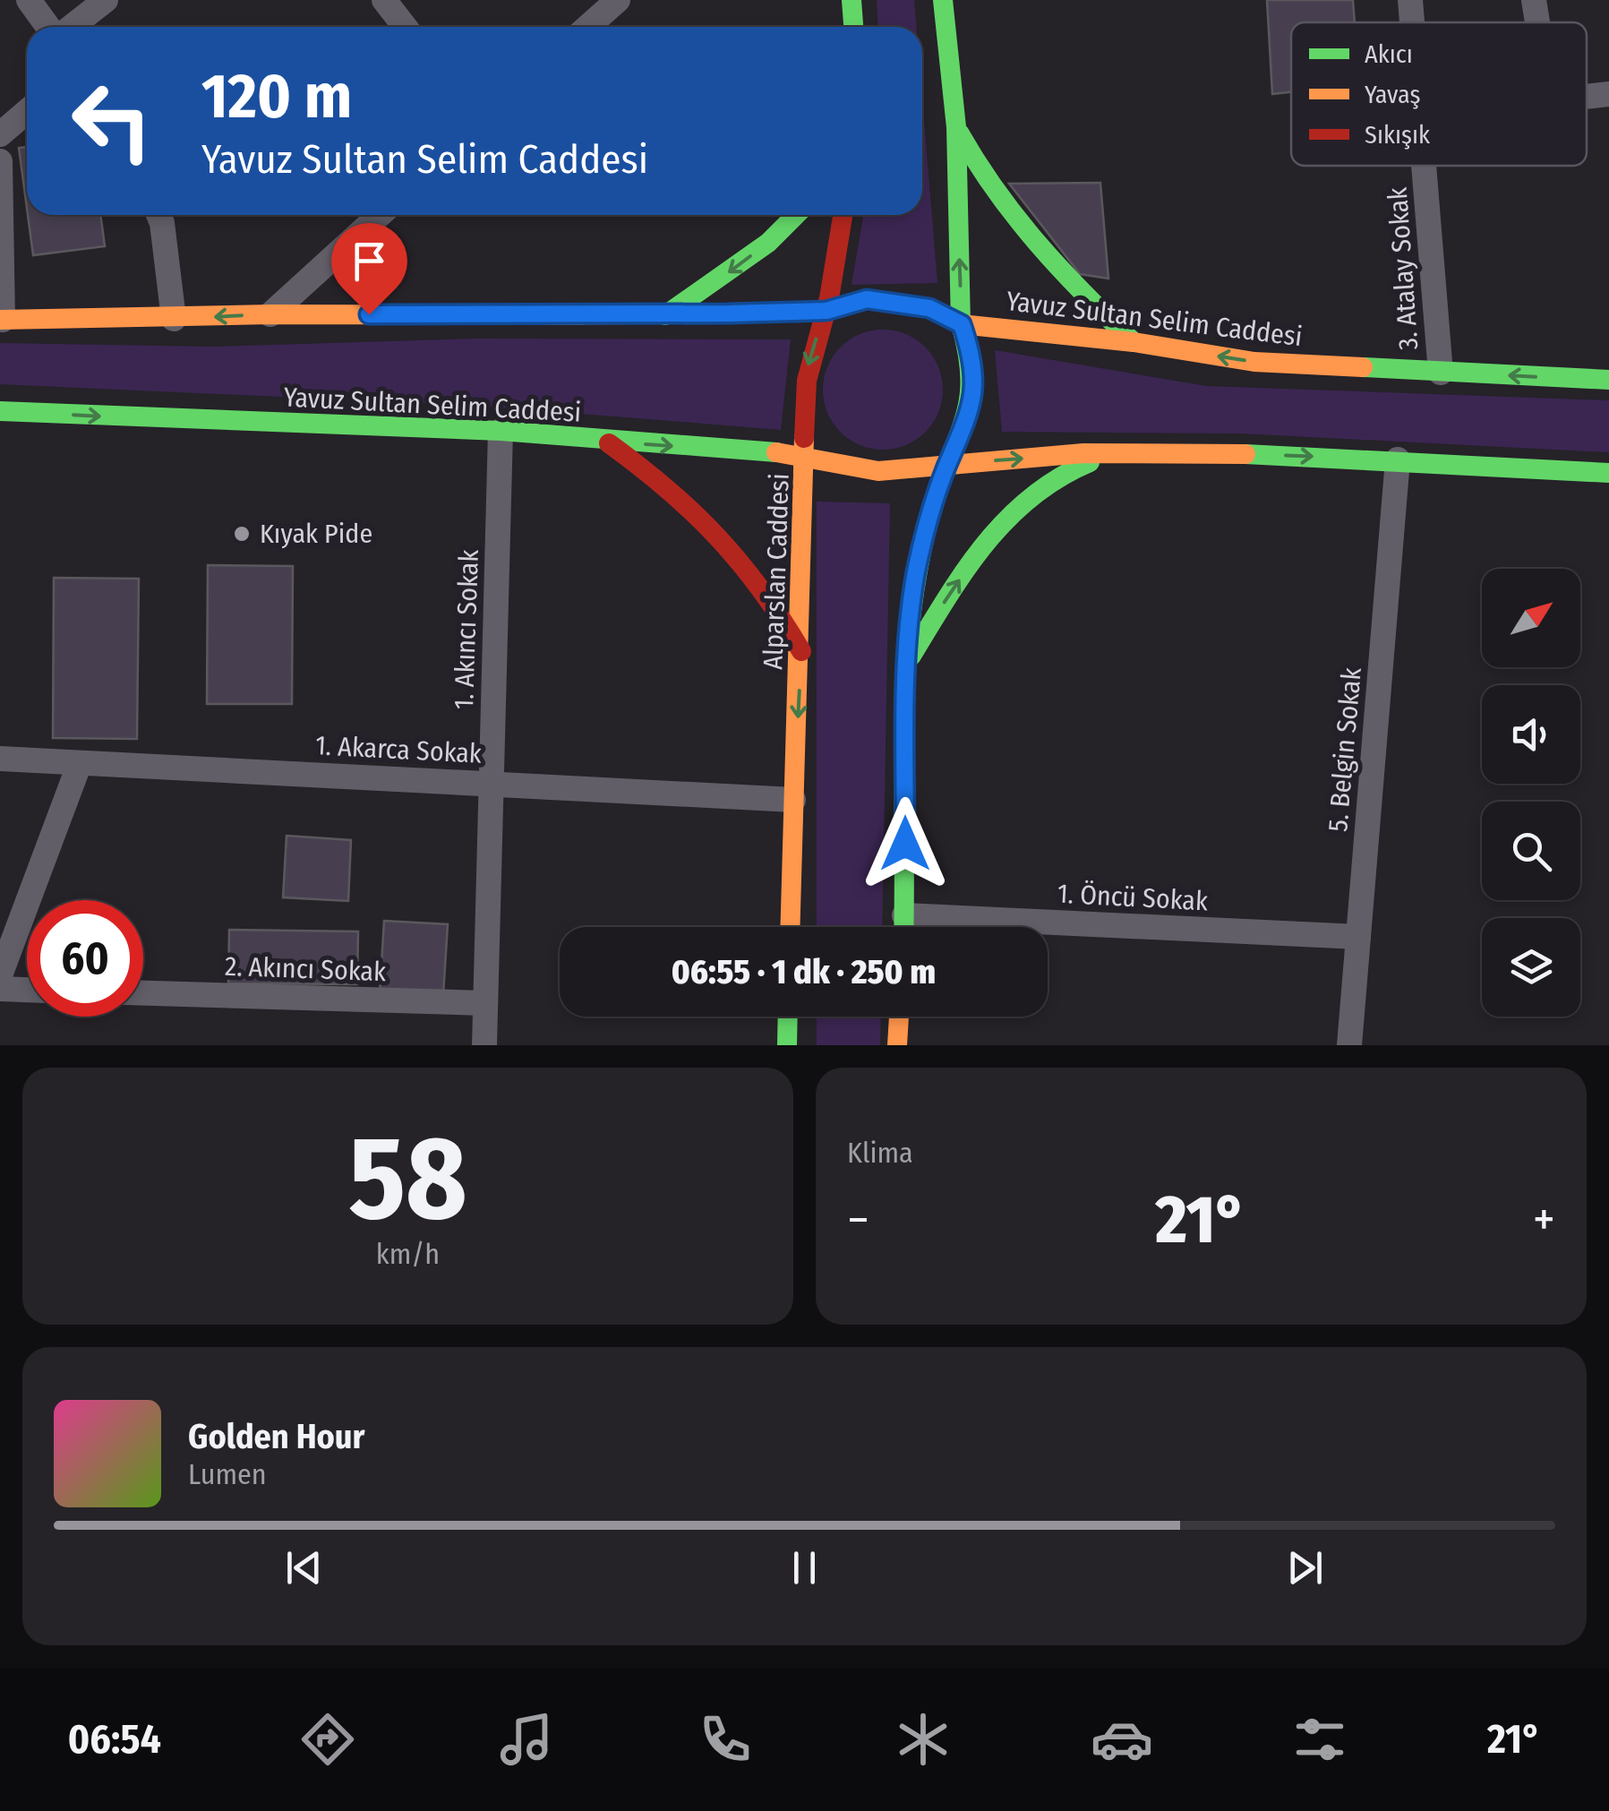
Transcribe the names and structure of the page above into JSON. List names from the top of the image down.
{
  "streets": {
    "main road": ["Yavuz Sultan Selim Caddesi", "Alparslan Caddesi"],
    "street": [
      "3. Atalay Sokak",
      "1. Akıncı Sokak",
      "1. Akarca Sokak",
      "5. Belgin Sokak",
      "1. Öncü Sokak",
      "2. Akıncı Sokak"
    ]
  },
  "crossings": [
    ["3. Atalay Sokak", "Yavuz Sultan Selim Caddesi"],
    ["Yavuz Sultan Selim Caddesi", "Alparslan Caddesi"],
    ["Yavuz Sultan Selim Caddesi", "1. Akıncı Sokak"],
    ["Yavuz Sultan Selim Caddesi", "5. Belgin Sokak"],
    ["Alparslan Caddesi", "1. Akarca Sokak"],
    ["1. Akıncı Sokak", "1. Akarca Sokak"],
    ["1. Akıncı Sokak", "2. Akıncı Sokak"],
    ["5. Belgin Sokak", "1. Öncü Sokak"]
  ],
  "places": ["Kıyak Pide"],
  "legend": ["Akıcı", "Yavaş", "Sıkışık"],
  "north": "top right",
  "page": {
    "turn": ["120 m", "Yavuz Sultan Selim Caddesi"],
    "limit": "60",
    "trip": "06:55 · 1 dk · 250 m",
    "tile": [
      ["58", "km/h"],
      "Klima"
    ],
    "heat": ["−", "21°", "+"],
    "song": ["Golden Hour", "Lumen"],
    "tabs": ["06:54", "21°"]
  }
}
